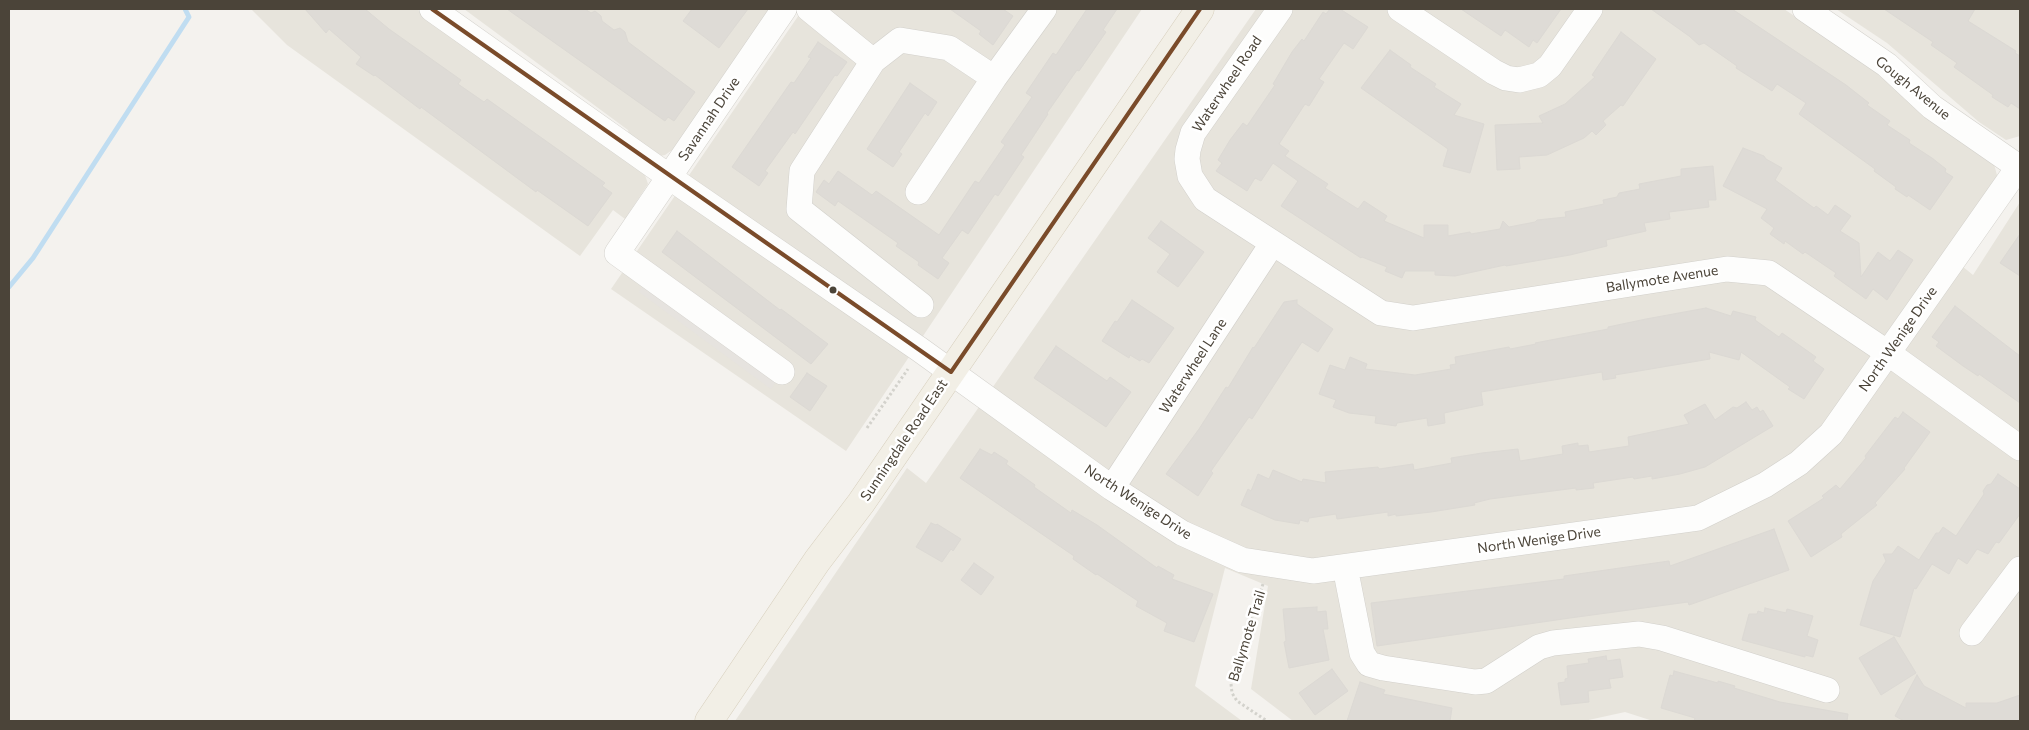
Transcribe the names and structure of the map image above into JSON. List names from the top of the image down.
{
  "streets": {
    "main road": ["Sunningdale Road East"],
    "street": [
      "Waterwheel Road",
      "Gough Avenue",
      "Savannah Drive",
      "Ballymote Avenue",
      "North Wenige Drive",
      "Waterwheel Lane"
    ],
    "path": ["Ballymote Trail"]
  },
  "crossings": [
    ["Waterwheel Road", "Ballymote Avenue"],
    ["Waterwheel Road", "Waterwheel Lane"],
    ["Gough Avenue", "North Wenige Drive"],
    ["Savannah Drive", "North Wenige Drive"],
    ["Ballymote Avenue", "North Wenige Drive"],
    ["Ballymote Avenue", "Waterwheel Lane"],
    ["North Wenige Drive", "Waterwheel Lane"],
    ["North Wenige Drive", "Sunningdale Road East"],
    ["North Wenige Drive", "Ballymote Trail"]
  ]
}
